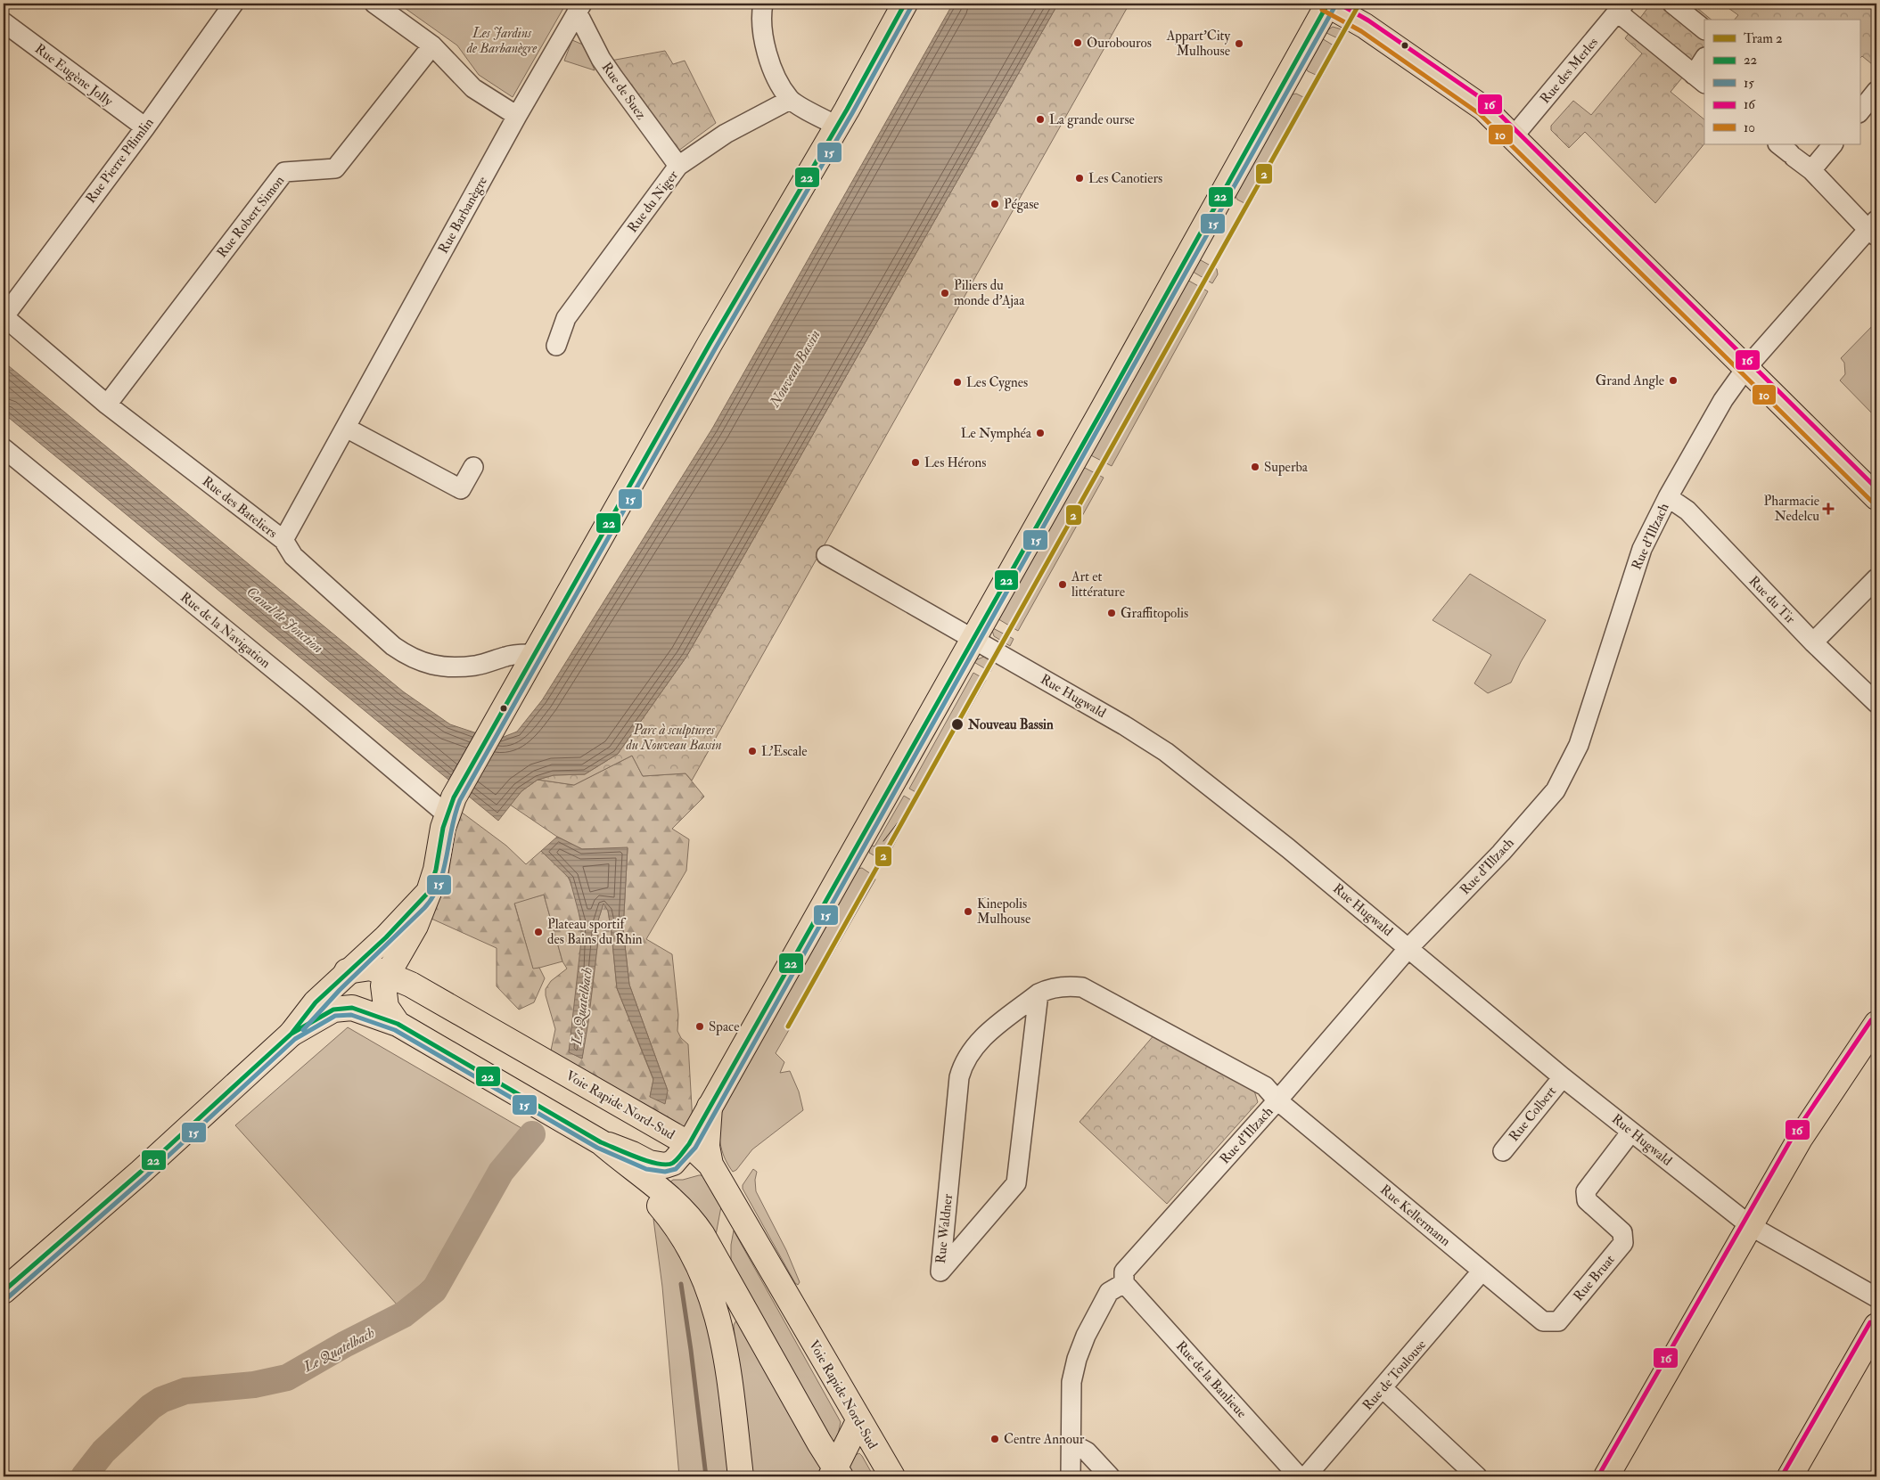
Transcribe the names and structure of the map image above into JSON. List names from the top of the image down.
{
  "streets": {
    "main road": ["Voie Rapide Nord-Sud"],
    "street": [
      "Rue des Merles",
      "Rue Eugène Jolly",
      "Rue de Suez",
      "Rue Pierre Pflimlin",
      "Rue du Niger",
      "Rue Barbanègre",
      "Rue Robert Simon",
      "Rue des Bateliers",
      "Rue d'Illzach",
      "Rue du Tir",
      "Rue de la Navigation",
      "Rue Hugwald",
      "Rue Colbert",
      "Rue Kellermann",
      "Rue Waldner",
      "Rue Bruat",
      "Rue de Toulouse",
      "Rue de la Banlieue"
    ]
  },
  "crossings": [
    ["Rue Eugène Jolly", "Rue Pierre Pflimlin"],
    ["Rue de Suez", "Rue du Niger"],
    ["Rue de Suez", "Rue Barbanègre"],
    ["Rue Pierre Pflimlin", "Rue des Bateliers"],
    ["Rue Barbanègre", "Rue des Bateliers"],
    ["Rue Robert Simon", "Rue des Bateliers"],
    ["Rue d'Illzach", "Rue du Tir"],
    ["Rue d'Illzach", "Rue Hugwald"],
    ["Rue d'Illzach", "Rue Kellermann"],
    ["Rue d'Illzach", "Rue Waldner"],
    ["Rue d'Illzach", "Rue de la Banlieue"],
    ["Rue Hugwald", "Rue Colbert"],
    ["Rue Hugwald", "Rue Bruat"],
    ["Rue Kellermann", "Rue Waldner"],
    ["Rue Kellermann", "Rue Bruat"],
    ["Rue Kellermann", "Rue de Toulouse"]
  ],
  "water": ["Nouveau Bassin", "Canal de Jonction", "Le Quatelbach"],
  "parks": ["Les Jardins de Barbanègre", "Parc à sculptures du Nouveau Bassin"],
  "places": {
    "other": [
      "Ourobouros",
      "Appart'City Mulhouse",
      "La grande ourse",
      "Les Canotiers",
      "Pégase",
      "Piliers du monde d'Ajaa",
      "Grand Angle",
      "Les Cygnes",
      "Le Nymphéa",
      "Les Hérons",
      "Superba",
      "Art et littérature",
      "Graffitopolis",
      "Nouveau Bassin",
      "L'Escale",
      "Kinepolis Mulhouse",
      "Plateau sportif des Bains du Rhin",
      "Space",
      "Centre Annour"
    ],
    "health": ["Pharmacie Nedelcu"]
  },
  "lines": [
    "tram line 2",
    "transit line 22",
    "transit line 16",
    "transit line 15",
    "transit line 10"
  ],
  "legend": [
    "Tram 2",
    "22",
    "15",
    "16",
    "10"
  ]
}
